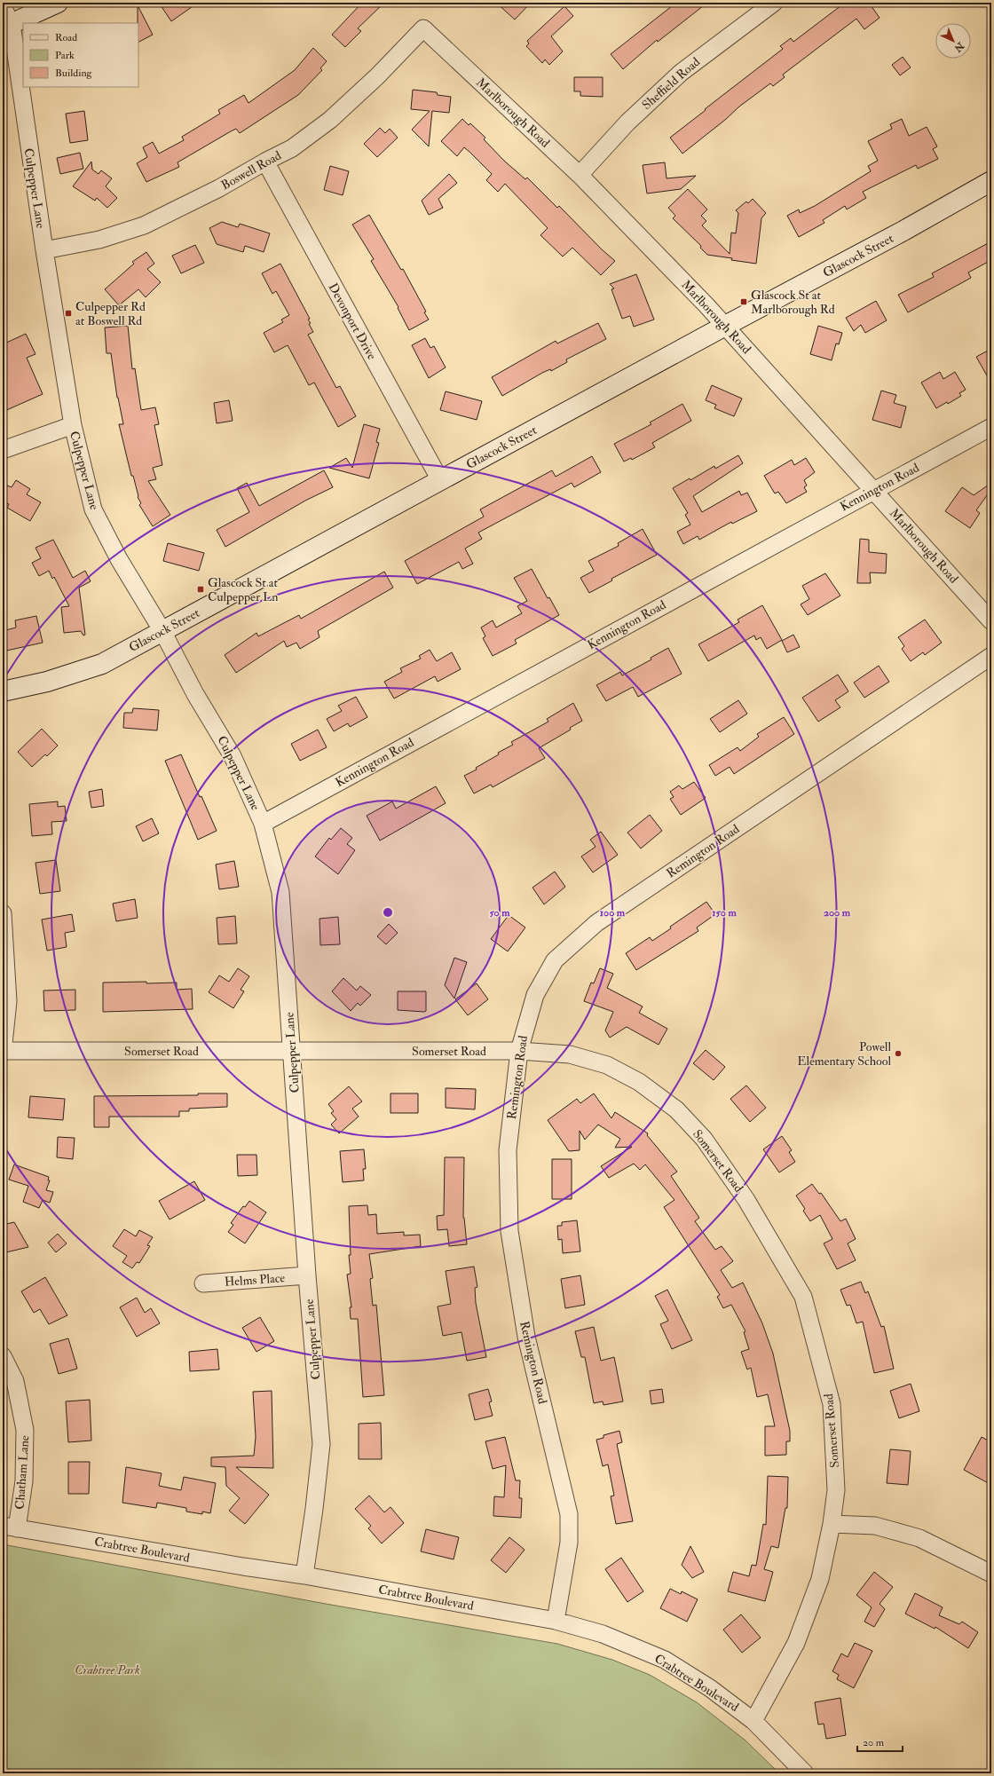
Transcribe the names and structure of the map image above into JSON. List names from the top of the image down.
{
  "streets": {
    "street": [
      "Sheffield Road",
      "Marlborough Road",
      "Boswell Road",
      "Culpepper Lane",
      "Glascock Street",
      "Devonport Drive",
      "Kennington Road",
      "Remington Road",
      "Somerset Road",
      "Helms Place",
      "Chatham Lane",
      "Crabtree Boulevard"
    ]
  },
  "crossings": [
    ["Sheffield Road", "Marlborough Road"],
    ["Marlborough Road", "Boswell Road"],
    ["Marlborough Road", "Glascock Street"],
    ["Marlborough Road", "Kennington Road"],
    ["Boswell Road", "Culpepper Lane"],
    ["Boswell Road", "Devonport Drive"],
    ["Culpepper Lane", "Glascock Street"],
    ["Culpepper Lane", "Kennington Road"],
    ["Culpepper Lane", "Somerset Road"],
    ["Culpepper Lane", "Helms Place"],
    ["Culpepper Lane", "Crabtree Boulevard"],
    ["Glascock Street", "Devonport Drive"],
    ["Remington Road", "Somerset Road"],
    ["Remington Road", "Crabtree Boulevard"],
    ["Somerset Road", "Crabtree Boulevard"],
    ["Chatham Lane", "Crabtree Boulevard"]
  ],
  "parks": ["Crabtree Park"],
  "places": {
    "transit": ["Glascock St at Marlborough Rd", "Culpepper Rd at Boswell Rd", "Glascock St at Culpepper Ln"],
    "other": ["Powell Elementary School"]
  },
  "legend": ["Road", "Park", "Building"],
  "scale_bar": "20 m",
  "north": "bottom right",
  "rings": [
    "50 m",
    "100 m",
    "150 m",
    "200 m"
  ]
}
